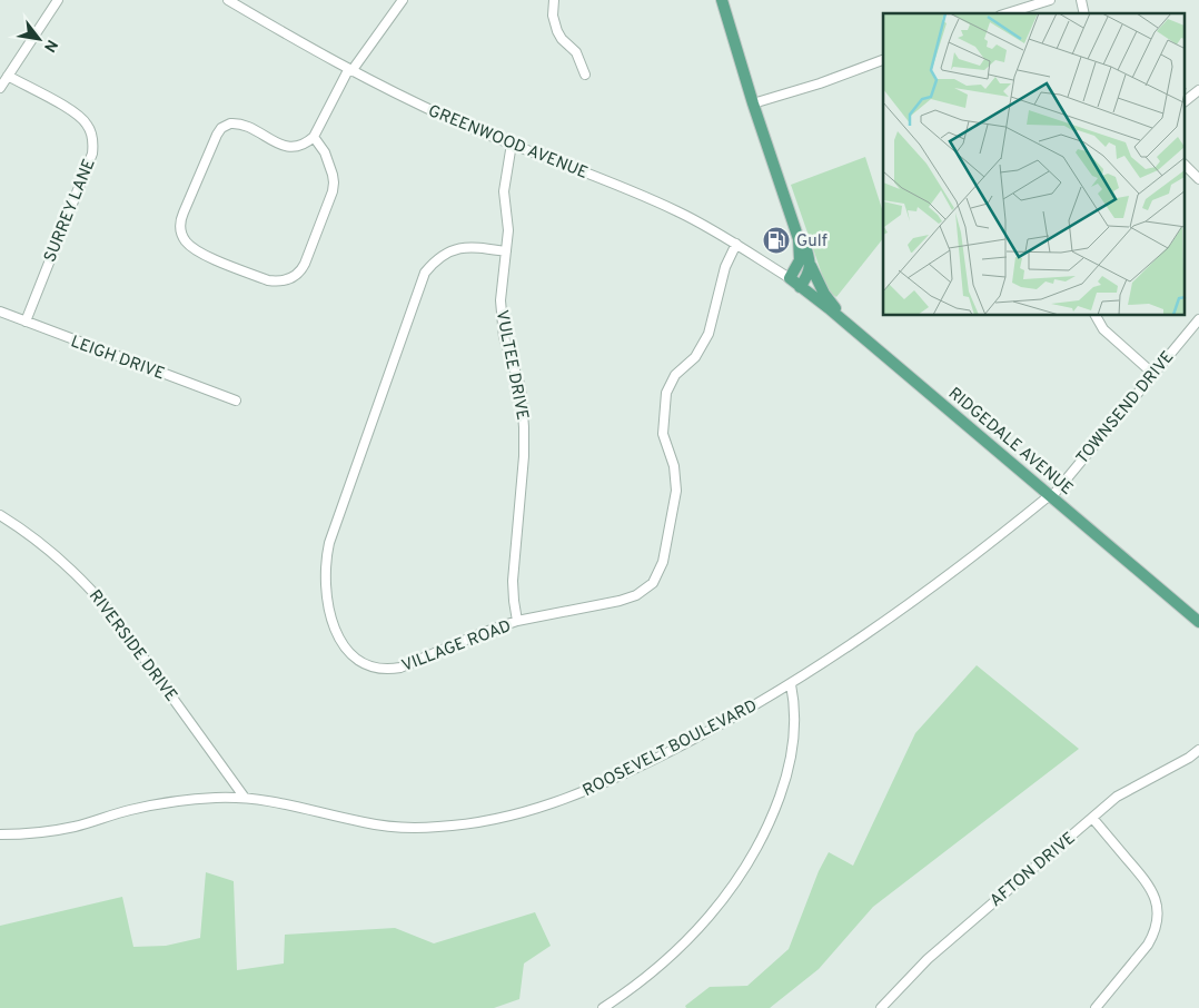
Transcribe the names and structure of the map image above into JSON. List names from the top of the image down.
{
  "streets": {
    "main road": ["RIDGEDALE AVENUE"],
    "street": [
      "GREENWOOD AVENUE",
      "SURREY LANE",
      "LEIGH DRIVE",
      "VULTEE DRIVE",
      "TOWNSEND DRIVE",
      "RIVERSIDE DRIVE",
      "VILLAGE ROAD",
      "ROOSEVELT BOULEVARD",
      "AFTON DRIVE"
    ]
  },
  "crossings": [
    ["GREENWOOD AVENUE", "VULTEE DRIVE"],
    ["GREENWOOD AVENUE", "RIDGEDALE AVENUE"],
    ["GREENWOOD AVENUE", "VILLAGE ROAD"],
    ["SURREY LANE", "LEIGH DRIVE"],
    ["VULTEE DRIVE", "VILLAGE ROAD"],
    ["TOWNSEND DRIVE", "RIDGEDALE AVENUE"],
    ["TOWNSEND DRIVE", "ROOSEVELT BOULEVARD"],
    ["RIDGEDALE AVENUE", "ROOSEVELT BOULEVARD"],
    ["RIVERSIDE DRIVE", "ROOSEVELT BOULEVARD"]
  ],
  "places": {
    "fuel station": ["Gulf"]
  },
  "north": "bottom right"
}
